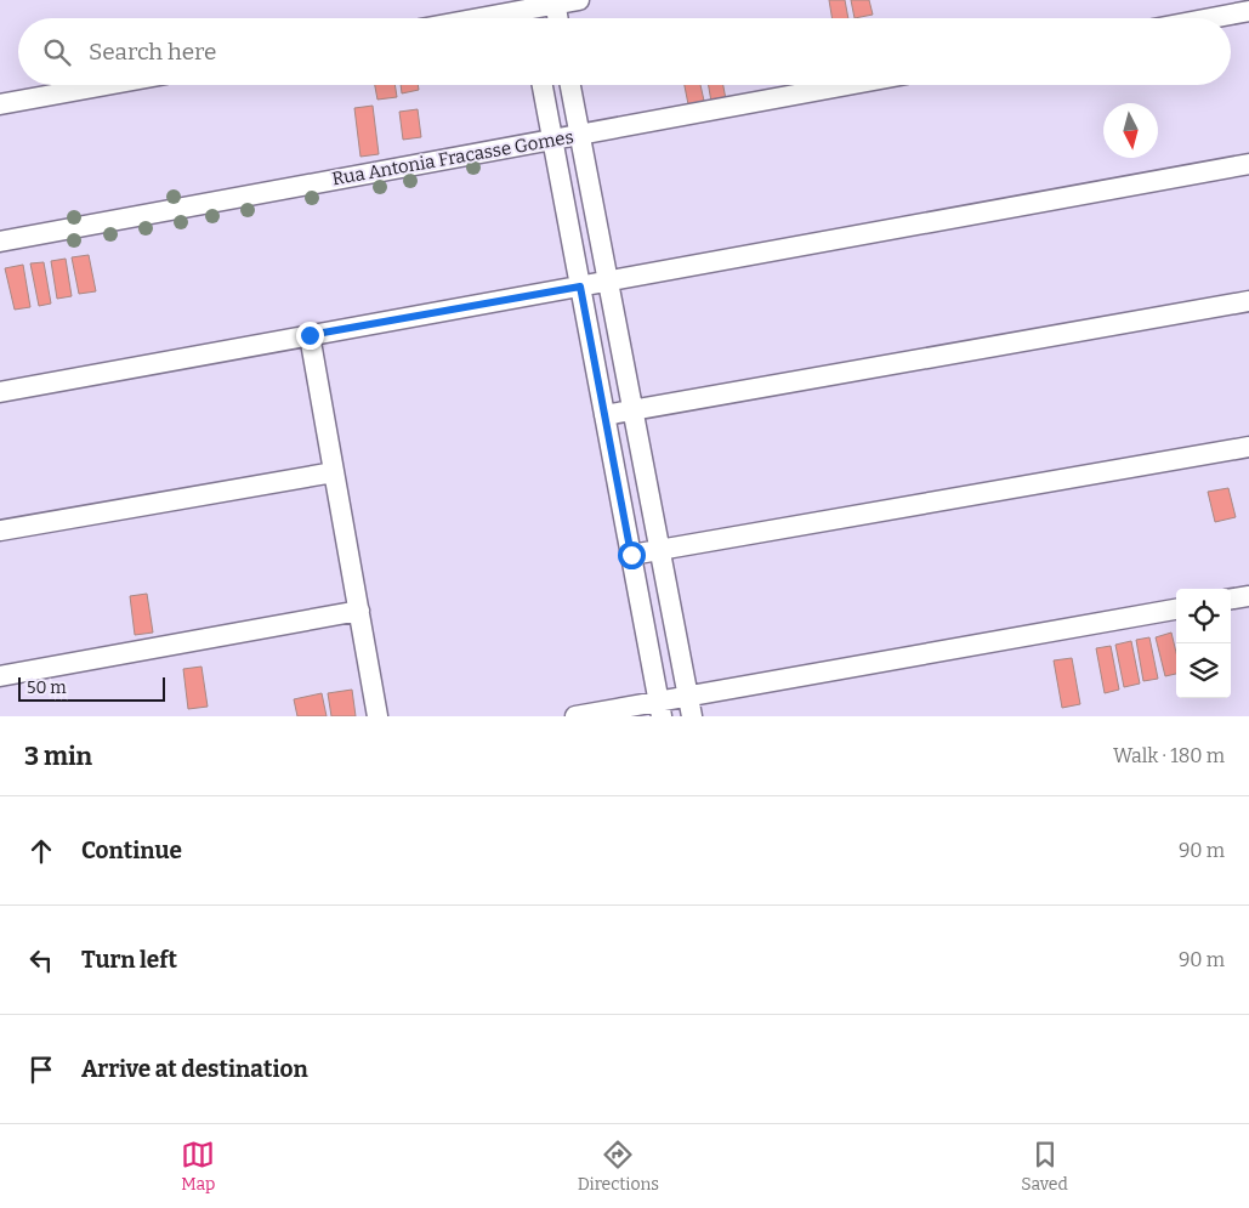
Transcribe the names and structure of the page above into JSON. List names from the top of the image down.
{
  "streets": {
    "street": ["Rua Antonia Fracasse Gomes"]
  },
  "scale_bar": "50 m",
  "north": "bottom",
  "page": {
    "search": "Search here",
    "scale": "50 m",
    "heading": ["3 min", "Walk · 180 m"],
    "list": [
      ["Continue", "90 m"],
      ["Turn left", "90 m"],
      "Arrive at destination"
    ],
    "nav": ["Map", "Directions", "Saved"]
  }
}
